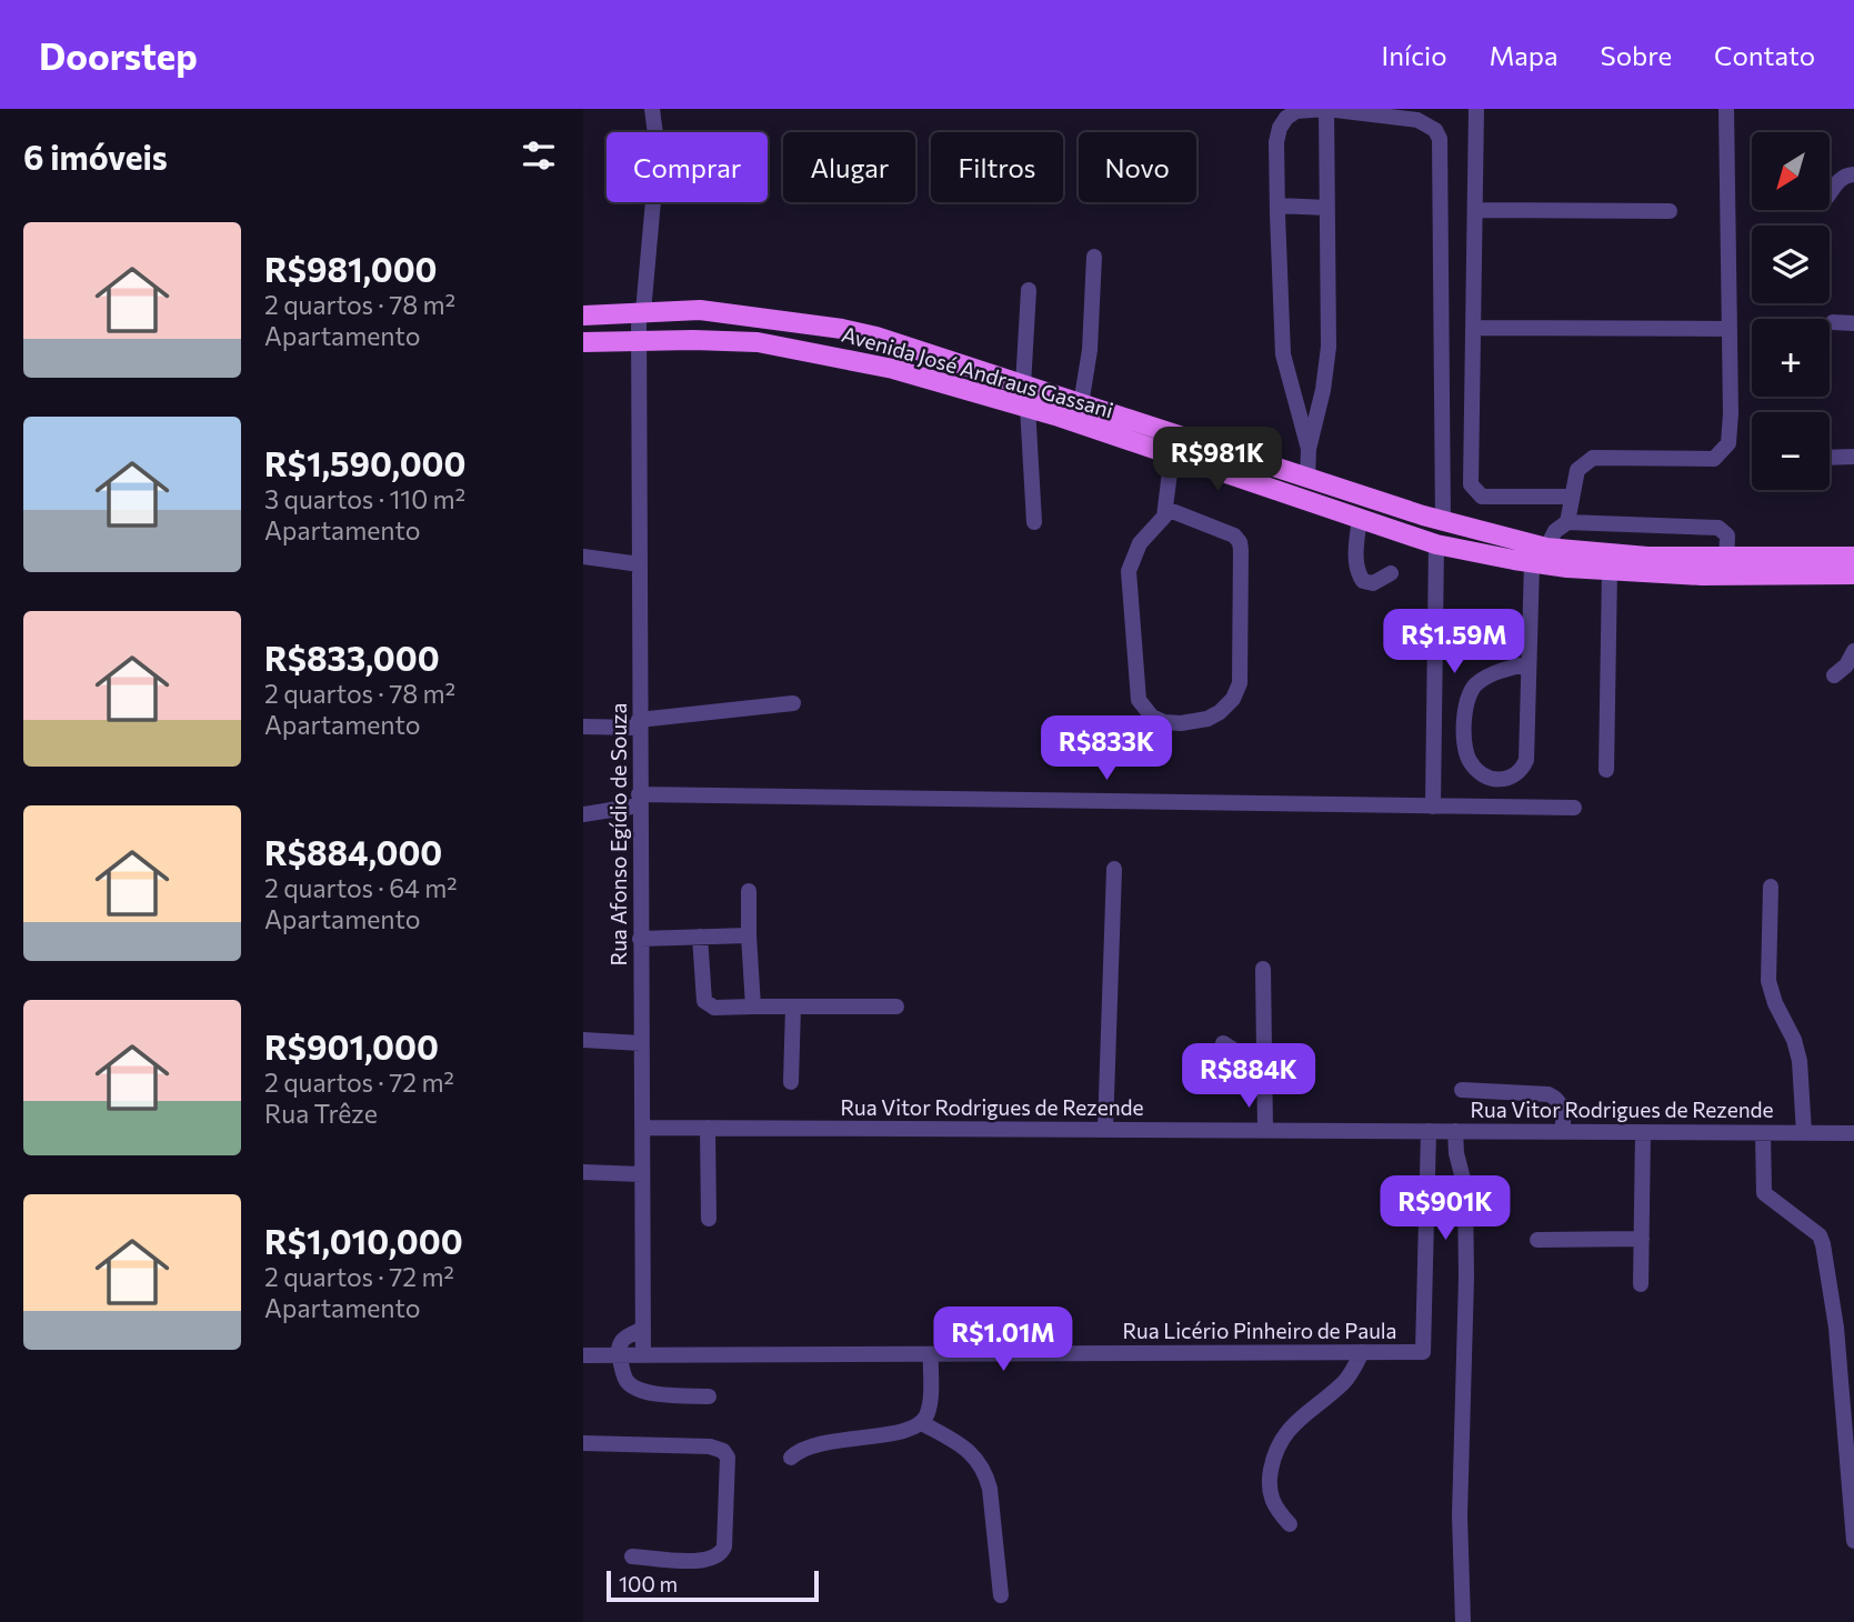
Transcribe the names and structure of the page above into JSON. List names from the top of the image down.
{
  "streets": {
    "main road": ["Avenida José Andraus Gassani"],
    "street": ["Rua Afonso Egídio de Souza", "Rua Vitor Rodrigues de Rezende", "Rua Licério Pinheiro de Paula"]
  },
  "crossings": [
    ["Avenida José Andraus Gassani", "Rua Afonso Egídio de Souza"],
    ["Rua Afonso Egídio de Souza", "Rua Vitor Rodrigues de Rezende"],
    ["Rua Afonso Egídio de Souza", "Rua Licério Pinheiro de Paula"],
    ["Rua Vitor Rodrigues de Rezende", "Rua Licério Pinheiro de Paula"]
  ],
  "scale_bar": "100 m",
  "north": "bottom left",
  "page": {
    "header": "Doorstep",
    "nav": [
      "Início",
      "Mapa",
      "Sobre",
      "Contato"
    ],
    "heading": "6 imóveis",
    "map_buttons": ["+", "−"],
    "chip": [
      "Comprar",
      "Alugar",
      "Filtros",
      "Novo"
    ],
    "list": [
      {
        "name": "R$981,000",
        "note": "2 quartos · 78 m² · Apartamento"
      },
      {
        "name": "R$1,590,000",
        "note": "3 quartos · 110 m² · Apartamento"
      },
      {
        "name": "R$833,000",
        "note": "2 quartos · 78 m² · Apartamento"
      },
      {
        "name": "R$884,000",
        "note": "2 quartos · 64 m² · Apartamento"
      },
      {
        "name": "R$901,000",
        "note": "2 quartos · 72 m² · Rua Trêze"
      },
      {
        "name": "R$1,010,000",
        "note": "2 quartos · 72 m² · Apartamento"
      }
    ],
    "price": [
      "R$981K",
      "R$1.59M",
      "R$833K",
      "R$884K",
      "R$901K",
      "R$1.01M"
    ],
    "scale": "100 m"
  }
}
